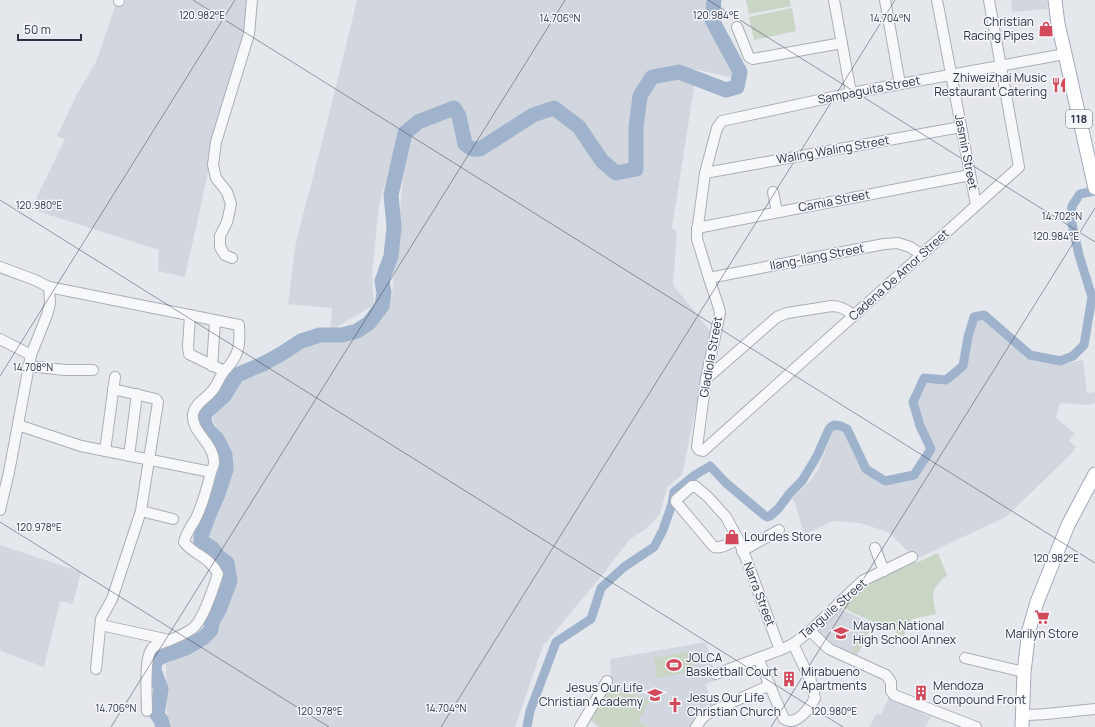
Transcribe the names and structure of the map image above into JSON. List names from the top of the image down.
{
  "streets": {
    "main road": ["118"],
    "street": [
      "Sampaguita Street",
      "Waling Waling Street",
      "Jasmin Street",
      "Camia Street",
      "Ilang-Ilang Street",
      "Cadena De Amor Street",
      "Gladiola Street",
      "Narra Street",
      "Tanguile Street"
    ]
  },
  "crossings": [
    ["Sampaguita Street", "118"],
    ["Sampaguita Street", "Jasmin Street"],
    ["Sampaguita Street", "Cadena De Amor Street"],
    ["Sampaguita Street", "Gladiola Street"],
    ["Waling Waling Street", "Jasmin Street"],
    ["Waling Waling Street", "Gladiola Street"],
    ["Jasmin Street", "Camia Street"],
    ["Jasmin Street", "Cadena De Amor Street"],
    ["Camia Street", "Gladiola Street"],
    ["Ilang-Ilang Street", "Cadena De Amor Street"],
    ["Ilang-Ilang Street", "Gladiola Street"],
    ["Cadena De Amor Street", "Gladiola Street"],
    ["Narra Street", "Tanguile Street"]
  ],
  "places": {
    "shop": ["Christian Racing Pipes", "Lourdes Store"],
    "restaurant": ["Zhiweizhai Music Restaurant Catering"],
    "supermarket": ["Marilyn Store"],
    "school or university": ["Maysan National High School Annex", "Jesus Our Life Christian Academy"],
    "sports": ["JOLCA Basketball Court"],
    "building": ["Mirabueno Apartments", "Mendoza Compound Front"],
    "church": ["Jesus Our Life Christian Church"]
  },
  "scale_bar": "50 m",
  "coordinates": [
    "120.982°E",
    "120.984°E",
    "14.706°N",
    "14.704°N",
    "120.980°E",
    "14.702°N",
    "14.708°N",
    "120.978°E"
  ]
}
